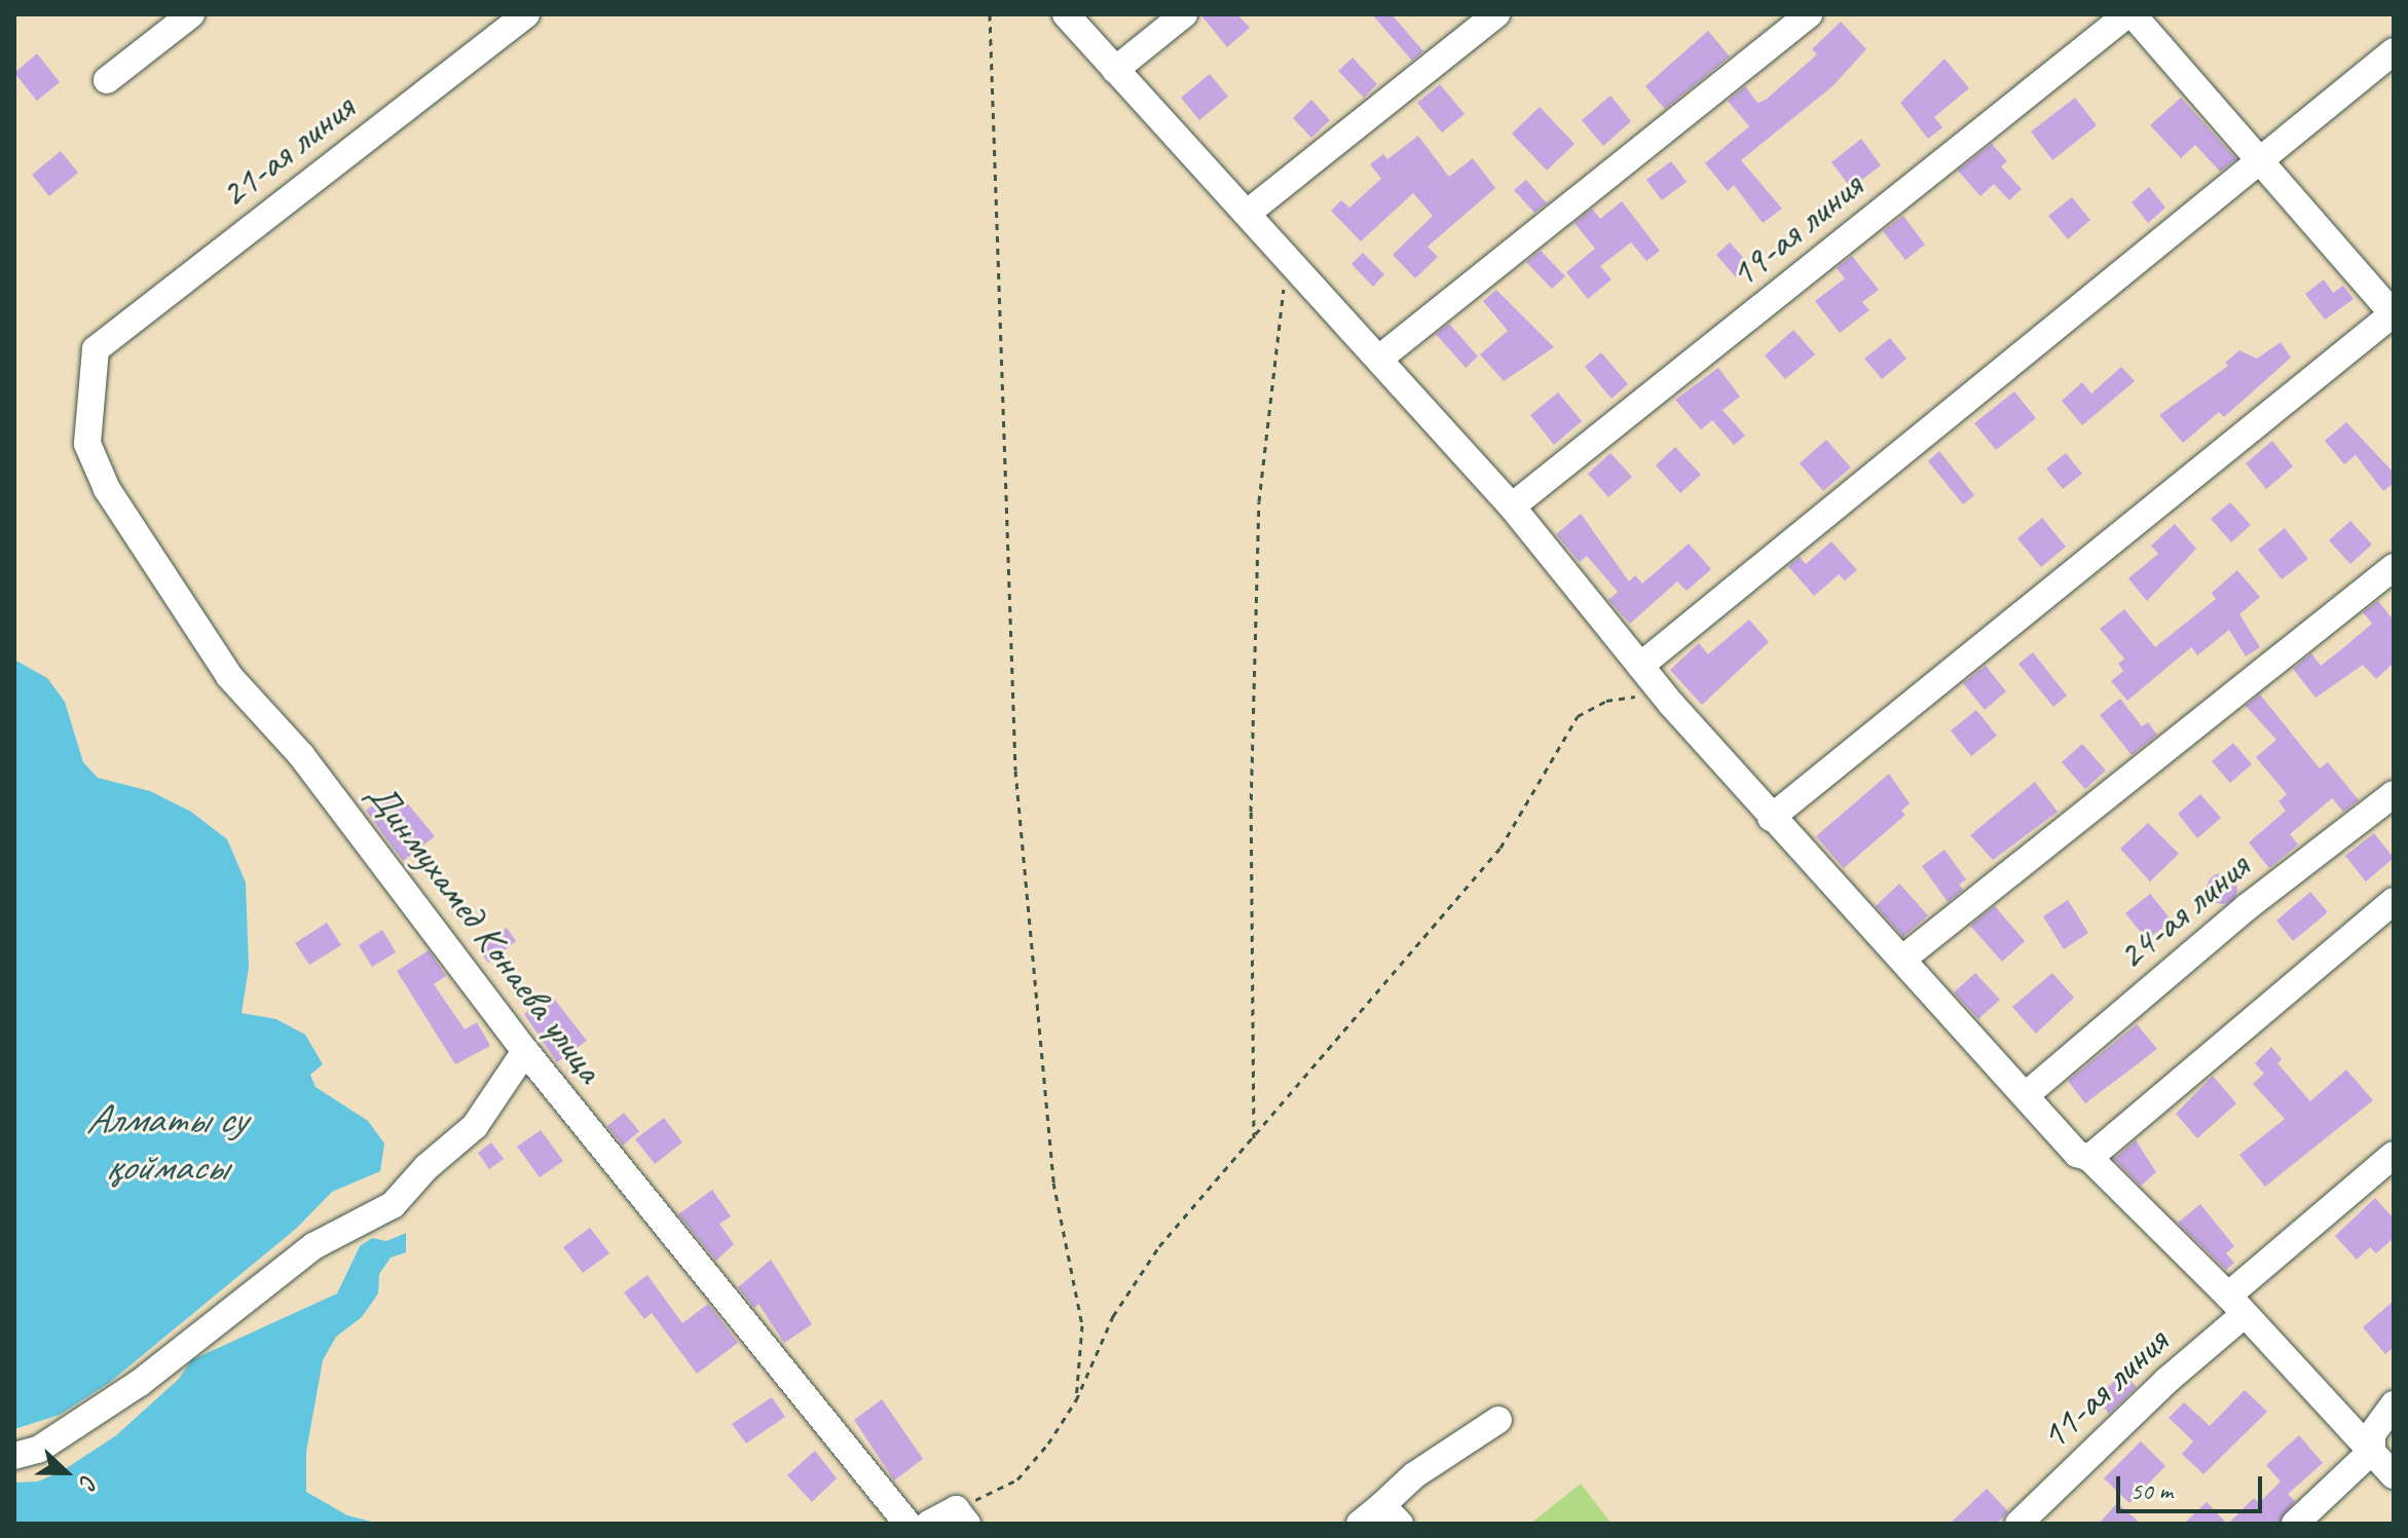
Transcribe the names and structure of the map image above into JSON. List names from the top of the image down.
{
  "streets": {
    "street": [
      "21-ая линия",
      "19-ая линия",
      "24-ая линия",
      "Динмухамед Конаева улица",
      "11-ая линия"
    ]
  },
  "crossings": [
    ["21-ая линия", "Динмухамед Конаева улица"]
  ],
  "water": ["Алматы су қоймасы"],
  "scale_bar": "50 m",
  "north": "right"
}
